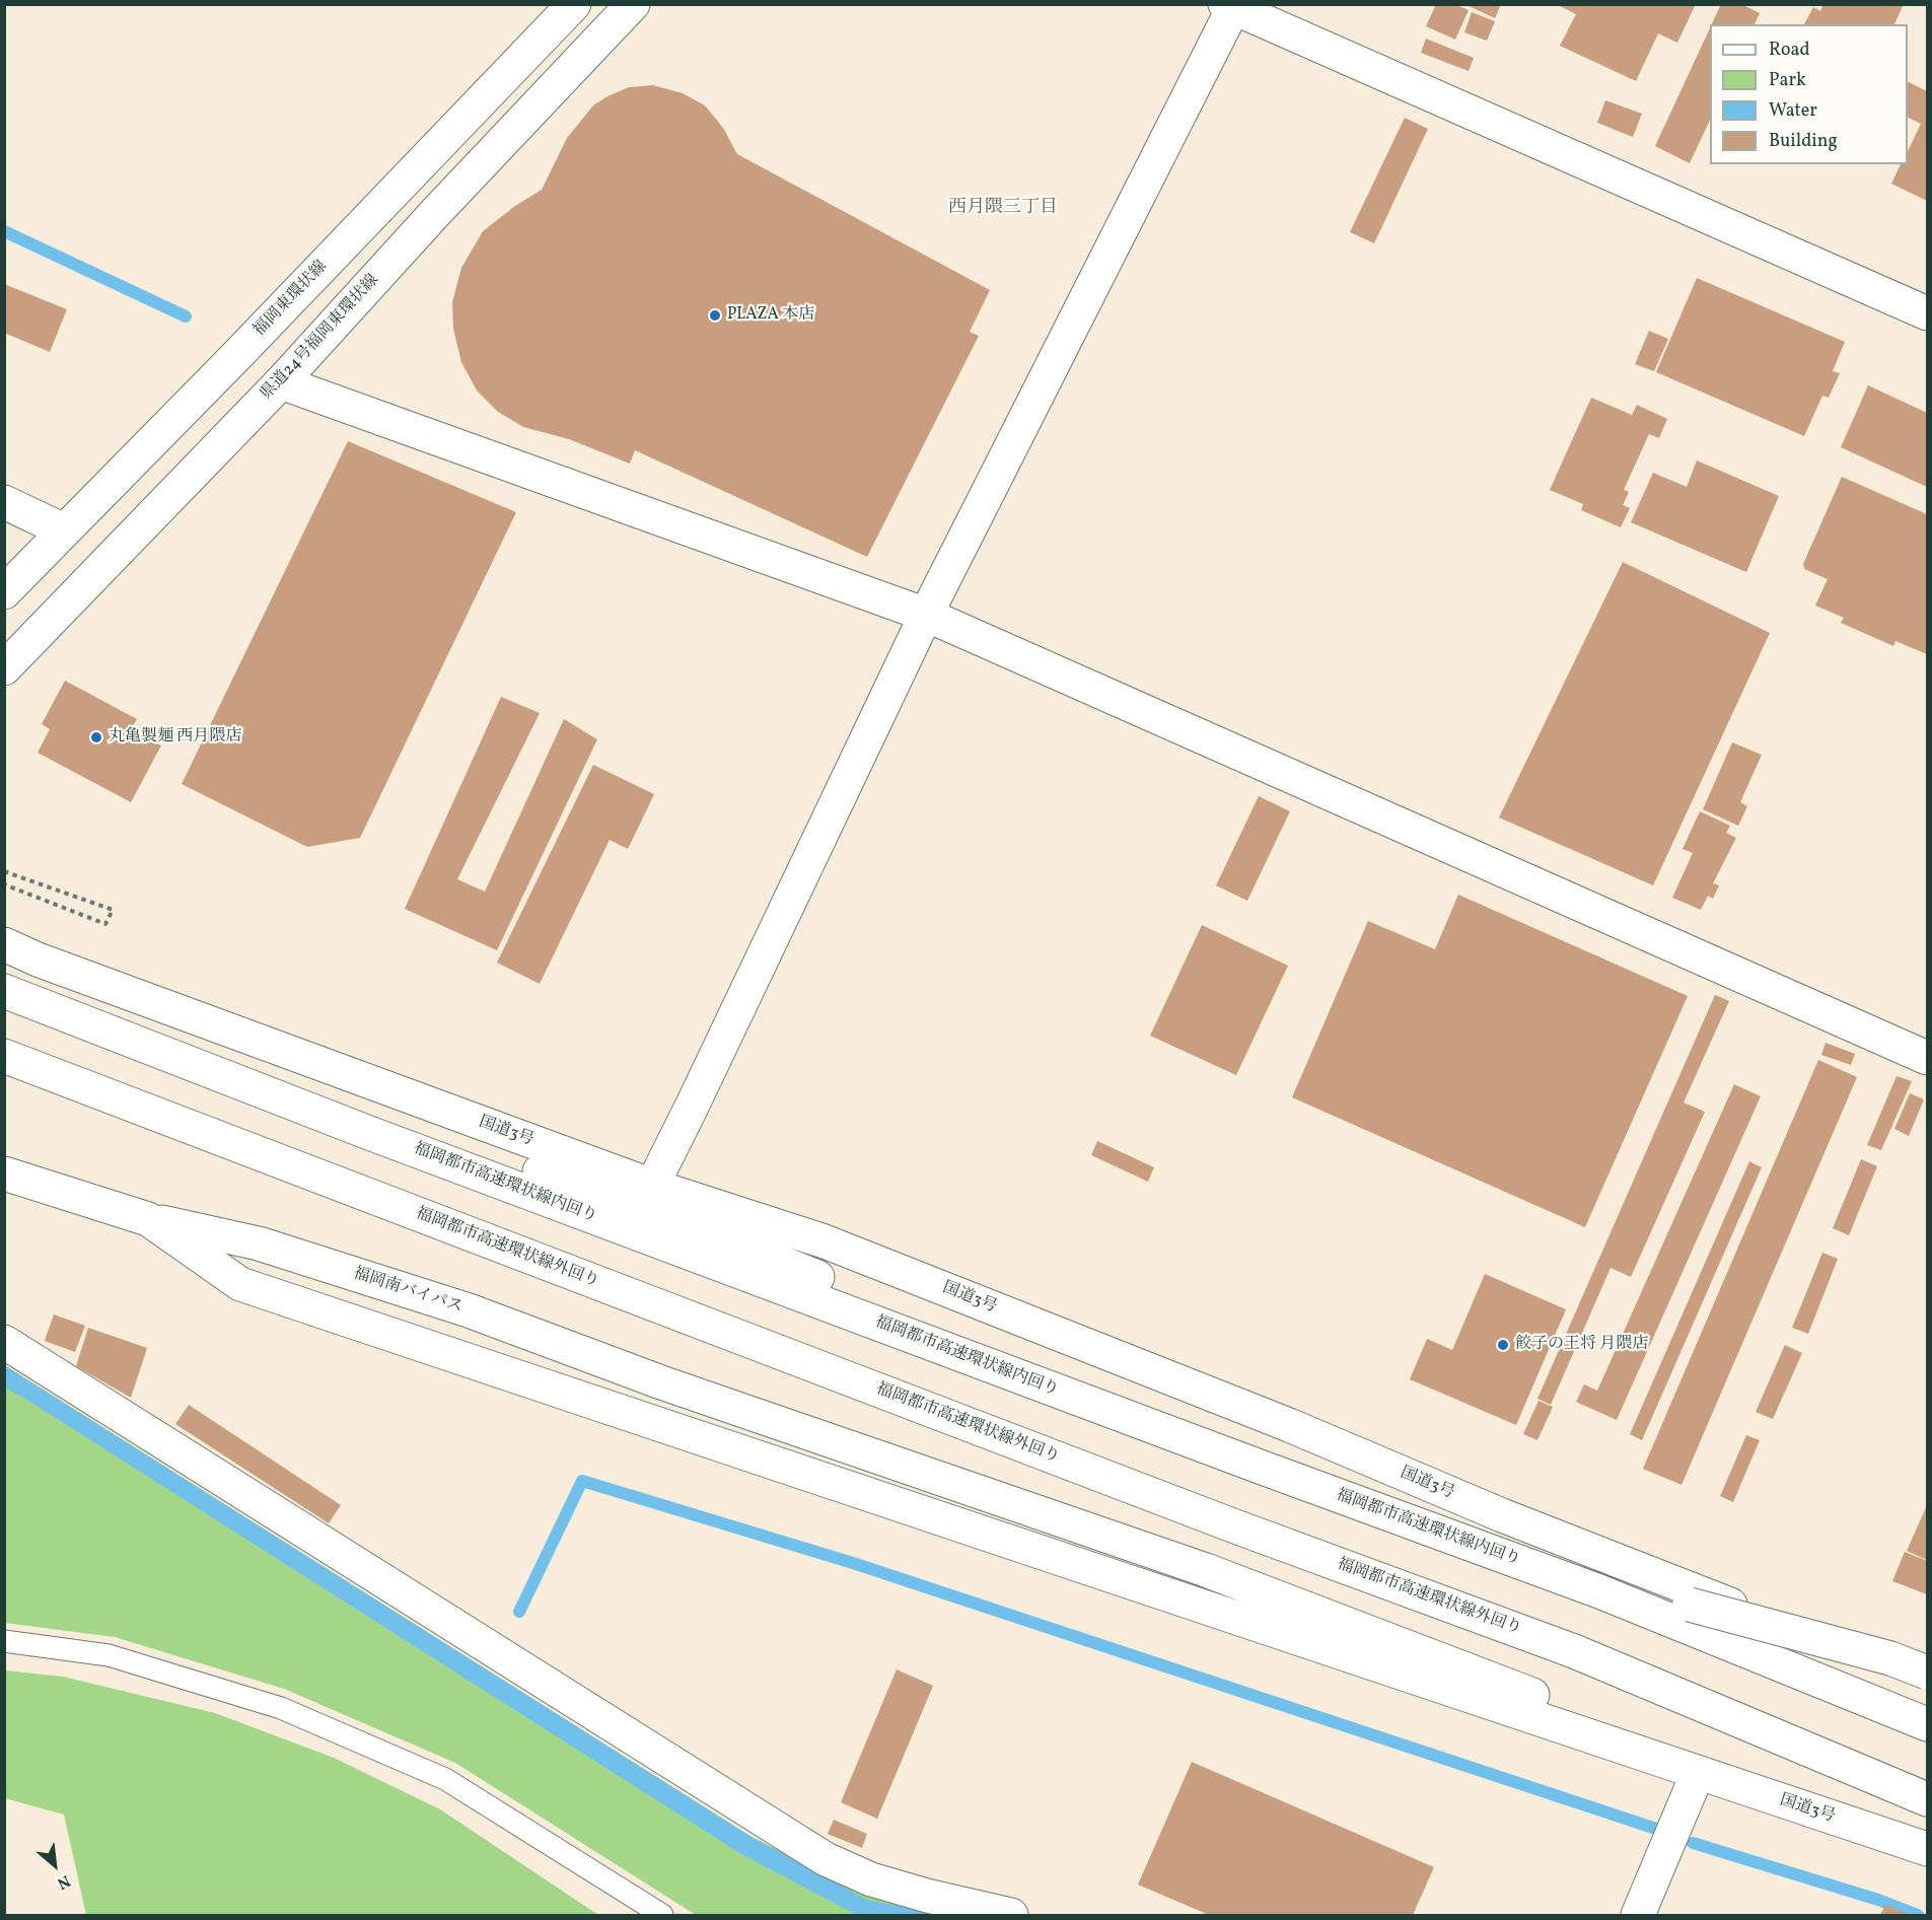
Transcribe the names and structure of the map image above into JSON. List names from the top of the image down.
{
  "streets": {
    "main road": [
      "福岡東環状線",
      "県道24号福岡東環状線",
      "国道3号",
      "福岡都市高速環状線内回り",
      "福岡都市高速環状線外回り",
      "福岡南バイパス"
    ]
  },
  "crossings": [
    ["国道3号", "福岡南バイパス"]
  ],
  "districts": ["西月隈三丁目"],
  "places": ["PLAZA 本店", "丸亀製麺 西月隈店", "餃子の王将 月隈店"],
  "legend": [
    "Road",
    "Park",
    "Water",
    "Building"
  ],
  "north": "bottom right"
}
